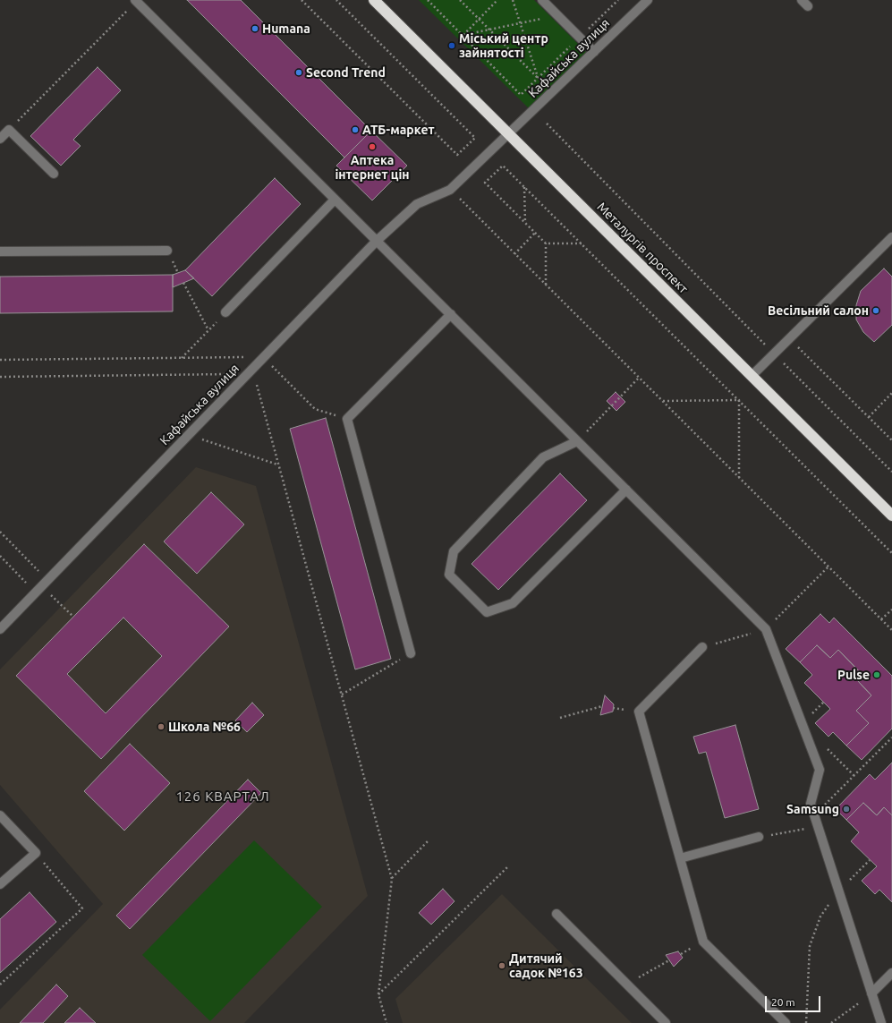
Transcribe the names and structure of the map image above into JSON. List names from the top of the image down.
{
  "streets": {
    "highway": ["Металургів проспект"],
    "street": ["Кафайська вулиця"]
  },
  "crossings": [
    ["Кафайська вулиця", "Металургів проспект"]
  ],
  "districts": ["126 КВАРТАЛ"],
  "places": [
    "Humana",
    "Міський центр зайнятості",
    "Second Trend",
    "АТБ-маркет",
    "Аптека інтернет цін",
    "Весільний салон",
    "Pulse",
    "Школа №66",
    "Samsung",
    "Дитячий садок №163"
  ],
  "scale_bar": "20 m"
}
